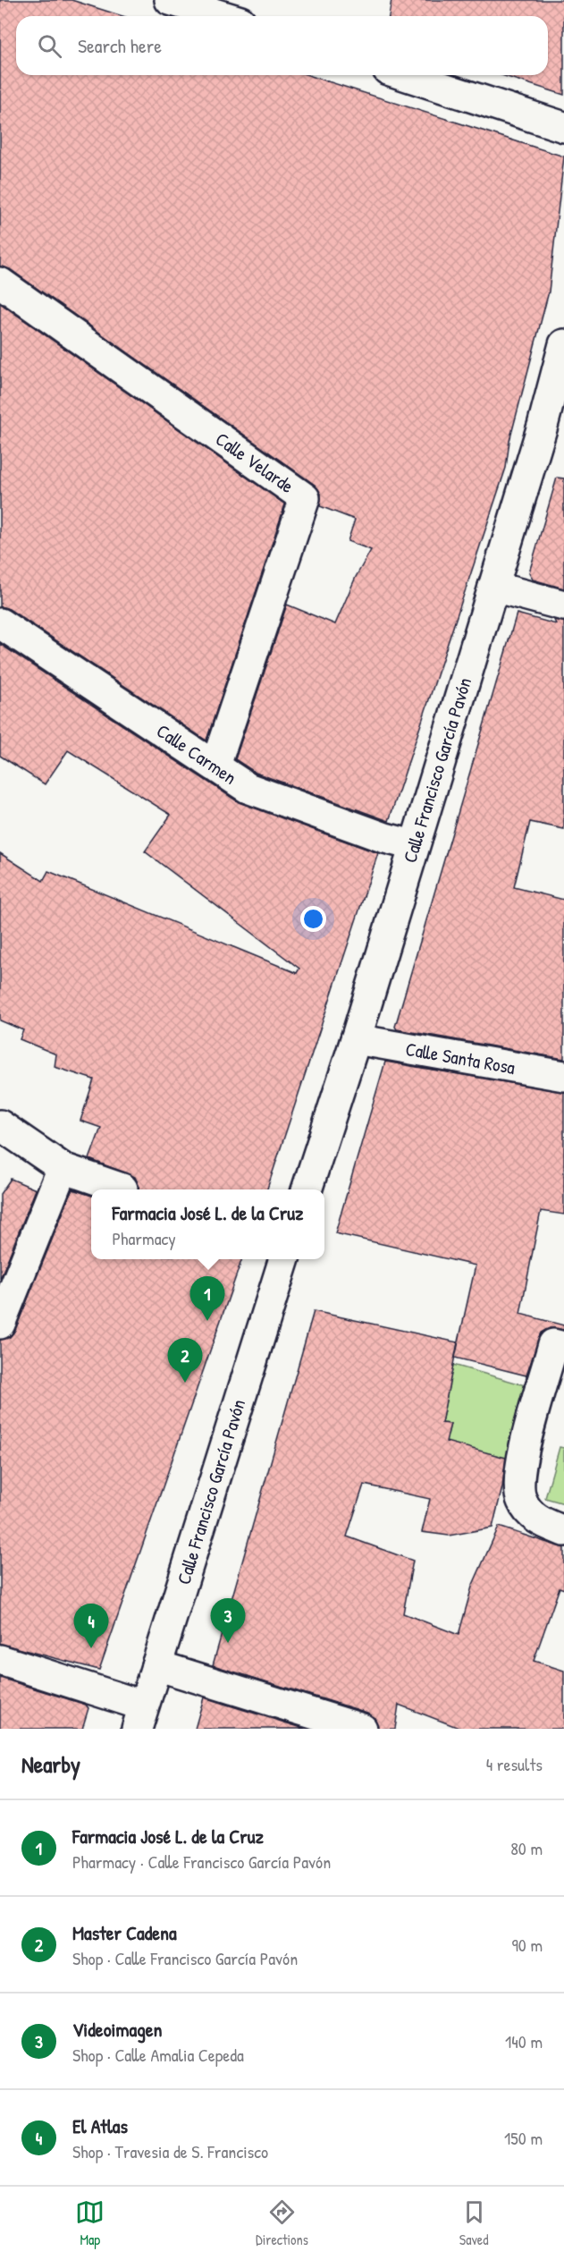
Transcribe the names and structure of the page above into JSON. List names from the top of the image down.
{
  "streets": {
    "street": [
      "Calle Velarde",
      "Calle Carmen",
      "Calle Francisco García Pavón",
      "Calle Santa Rosa"
    ]
  },
  "crossings": [
    ["Calle Velarde", "Calle Carmen"],
    ["Calle Carmen", "Calle Francisco García Pavón"],
    ["Calle Francisco García Pavón", "Calle Santa Rosa"]
  ],
  "page": {
    "search": "Search here",
    "popup": ["Farmacia José L. de la Cruz", "Pharmacy"],
    "pins": [
      "1",
      "2",
      "3",
      "4"
    ],
    "heading": ["Nearby", "4 results"],
    "list": [
      {
        "mark": "1",
        "name": "Farmacia José L. de la Cruz",
        "note": "Pharmacy · Calle Francisco García Pavón",
        "value": "80 m"
      },
      {
        "mark": "2",
        "name": "Master Cadena",
        "note": "Shop · Calle Francisco García Pavón",
        "value": "90 m"
      },
      {
        "mark": "3",
        "name": "Videoimagen",
        "note": "Shop · Calle Amalia Cepeda",
        "value": "140 m"
      },
      {
        "mark": "4",
        "name": "El Atlas",
        "note": "Shop · Travesia de S. Francisco",
        "value": "150 m"
      }
    ],
    "nav": ["Map", "Directions", "Saved"]
  }
}
